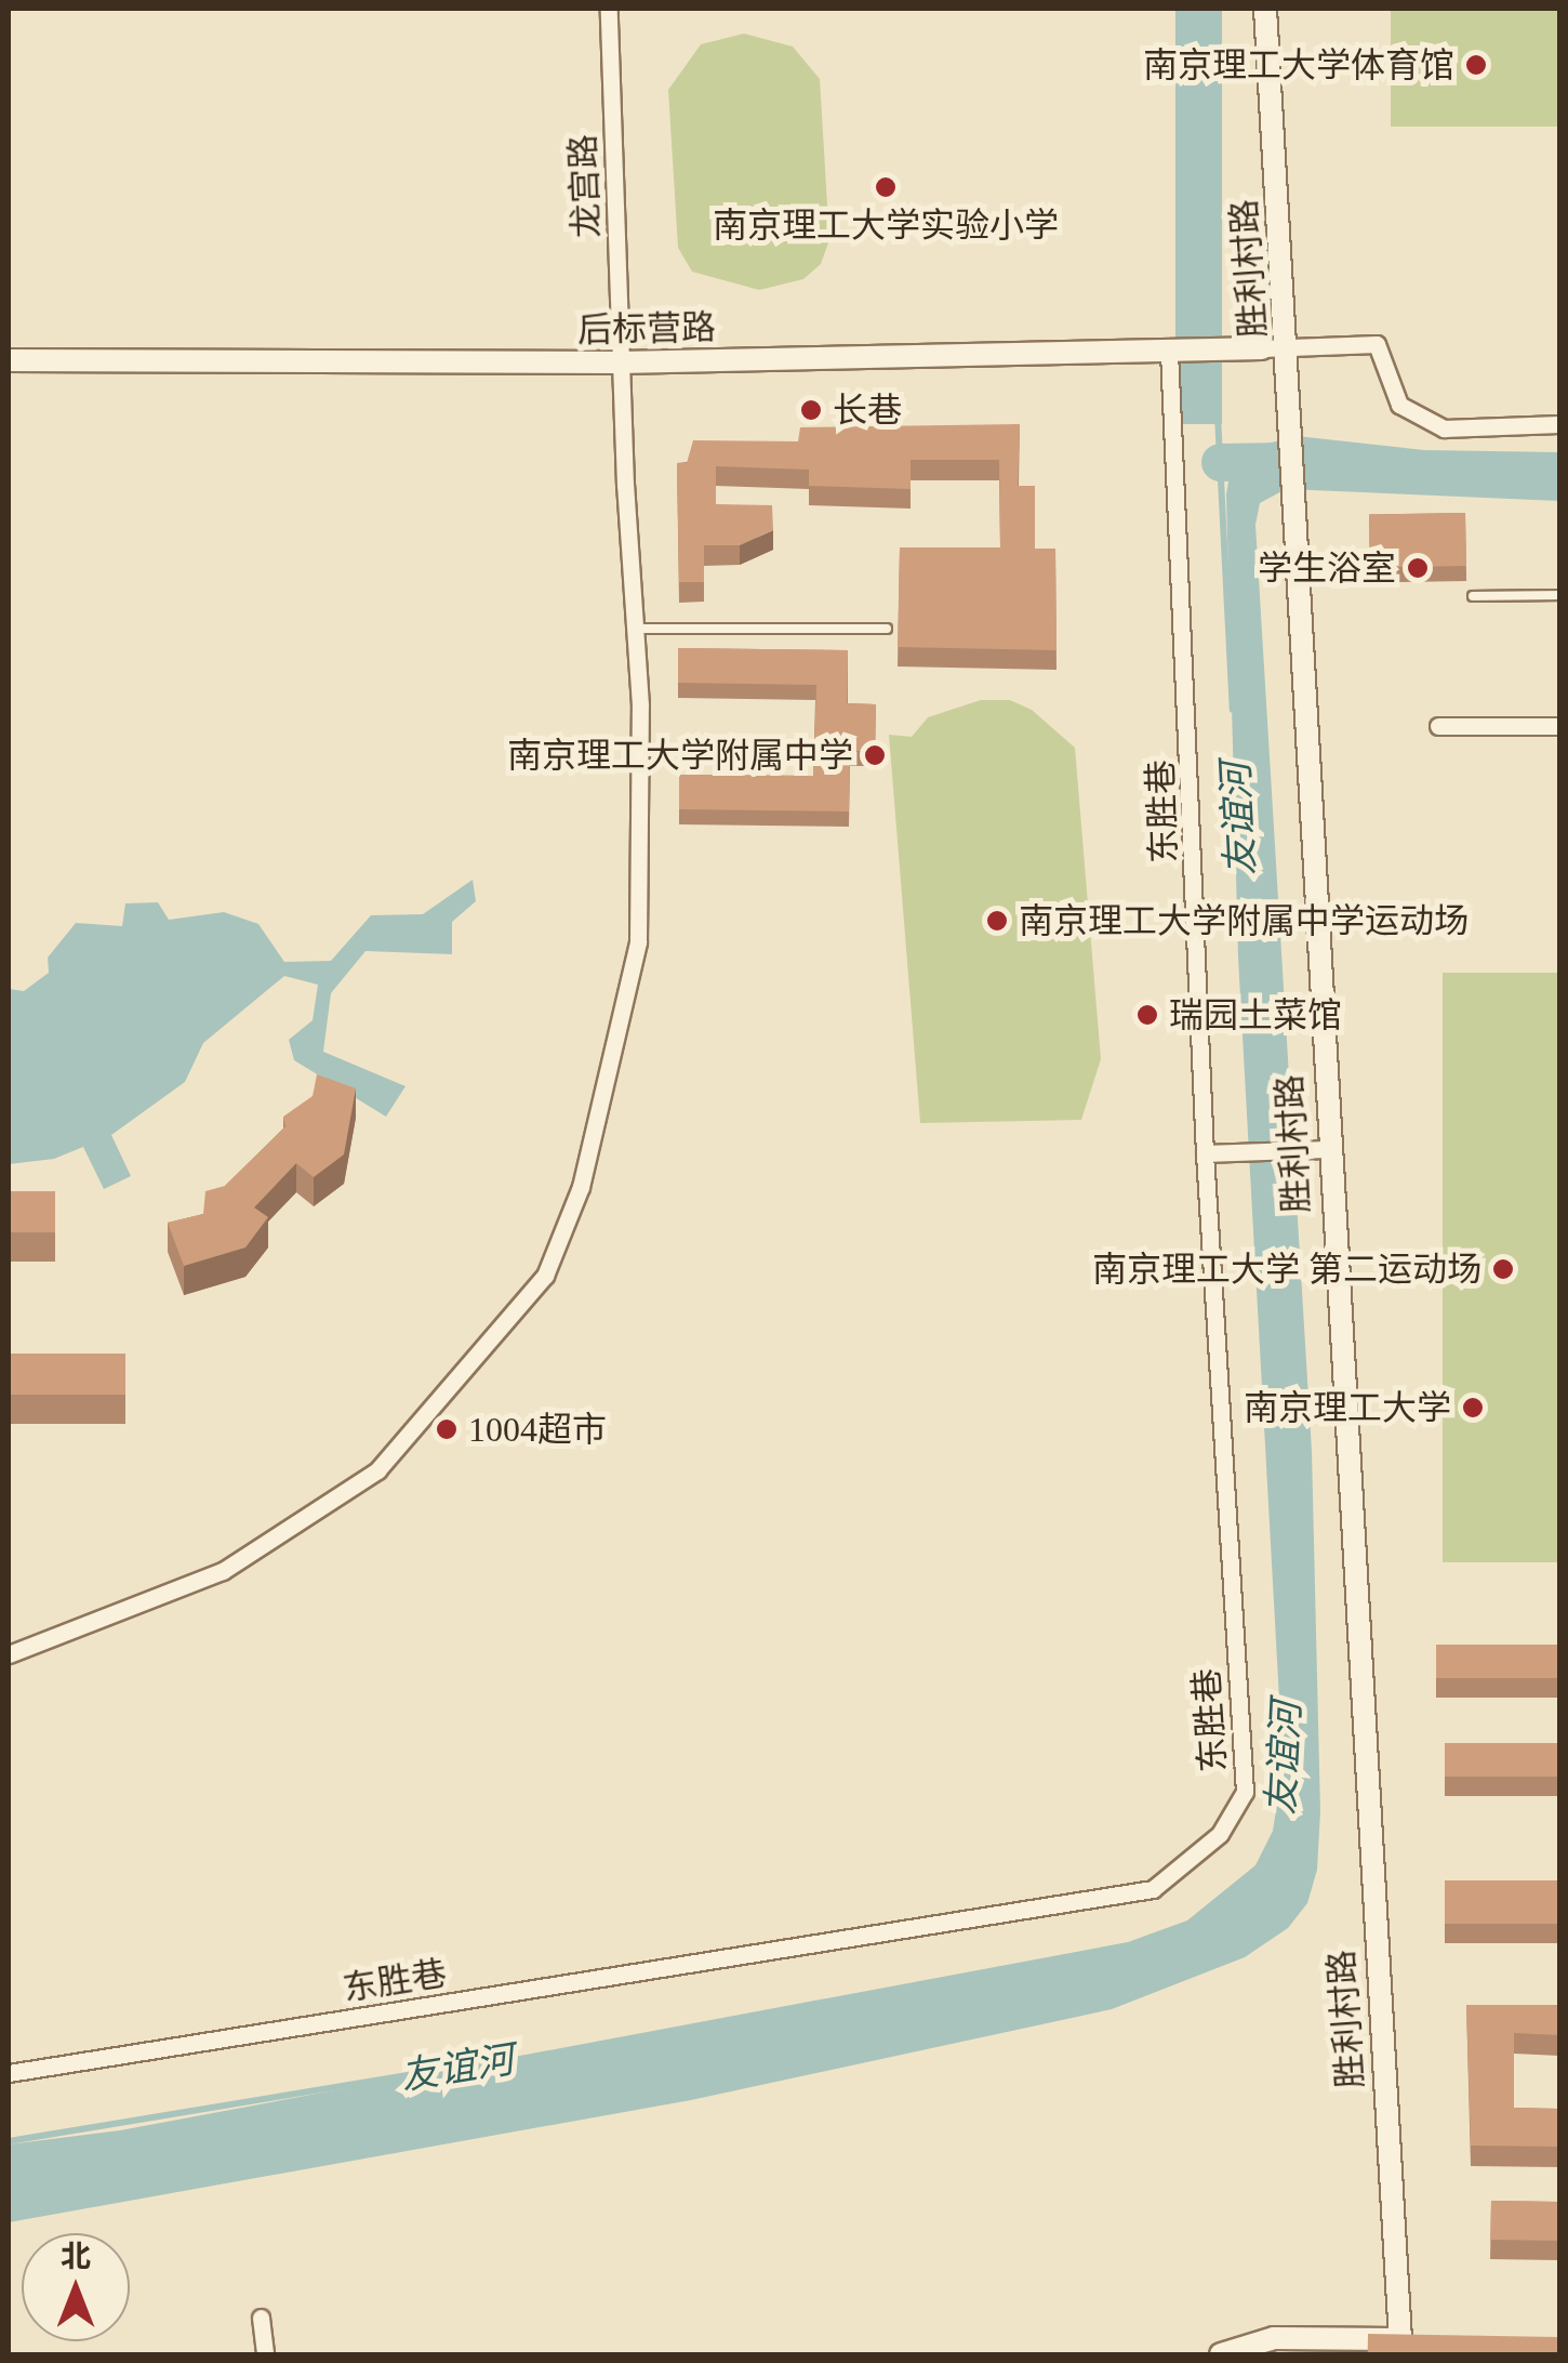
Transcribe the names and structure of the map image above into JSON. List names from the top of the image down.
{
  "streets": {
    "street": [
      "龙宫路",
      "胜利村路",
      "后标营路",
      "东胜巷"
    ]
  },
  "crossings": [
    ["龙宫路", "后标营路"],
    ["胜利村路", "后标营路"],
    ["后标营路", "东胜巷"]
  ],
  "water": ["友谊河"],
  "places": [
    "南京理工大学体育馆",
    "南京理工大学实验小学",
    "长巷",
    "学生浴室",
    "南京理工大学附属中学",
    "南京理工大学附属中学运动场",
    "瑞园土菜馆",
    "南京理工大学 第二运动场",
    "南京理工大学",
    "1004超市"
  ],
  "north": "top"
}
